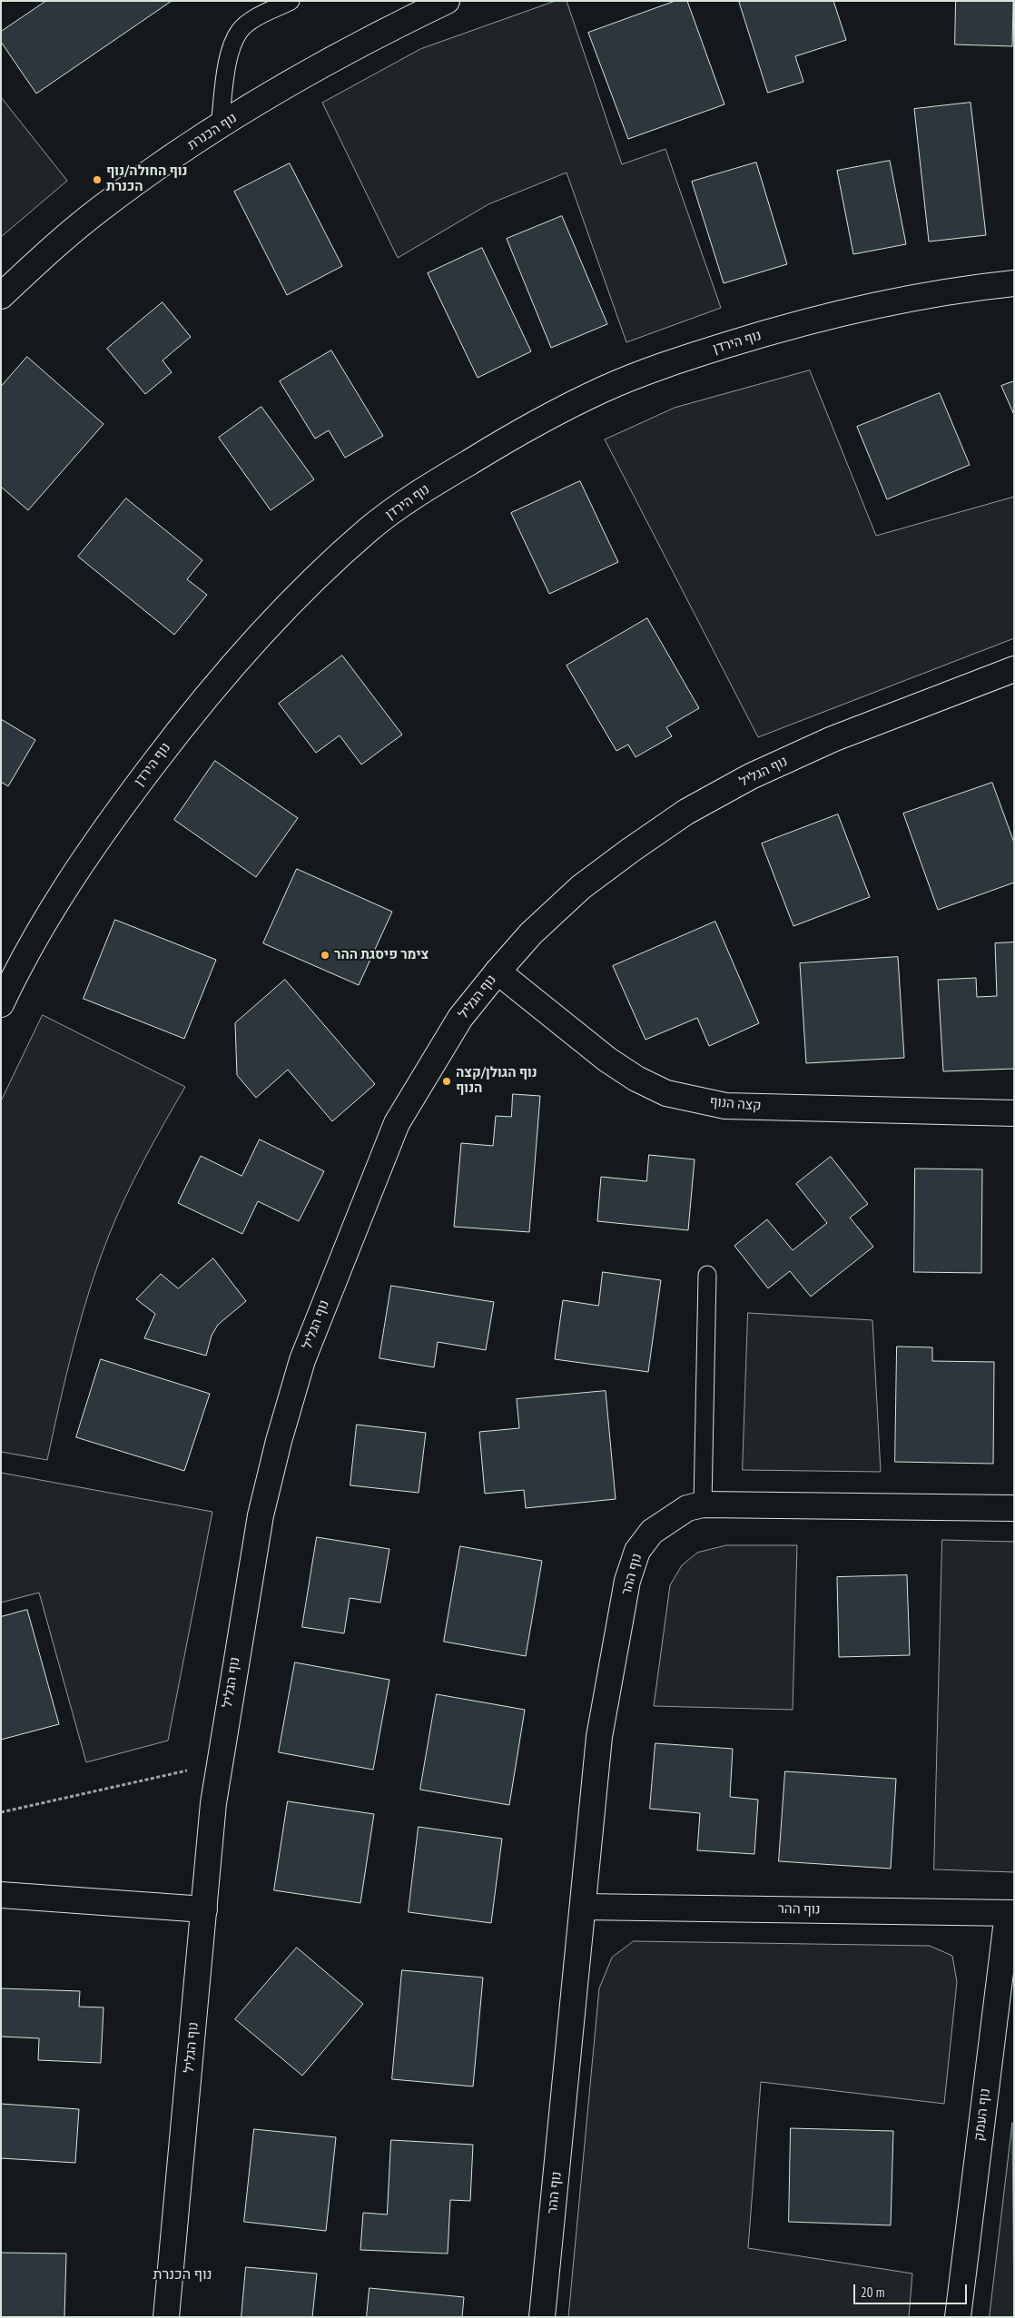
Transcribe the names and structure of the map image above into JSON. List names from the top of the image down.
{
  "streets": {
    "street": [
      "נוף הכנרת",
      "נוף הירדן",
      "נוף הגליל",
      "קצה הנוף",
      "נוף ההר",
      "נוף העמק"
    ]
  },
  "crossings": [
    ["נוף הגליל", "קצה הנוף"],
    ["נוף ההר", "נוף העמק"]
  ],
  "districts": ["נוף הכנרת"],
  "places": ["נוף החולה/נוף הכנרת", "צימר פיסגת ההר", "נוף הגולן/קצה הנוף"],
  "scale_bar": "20 m"
}
